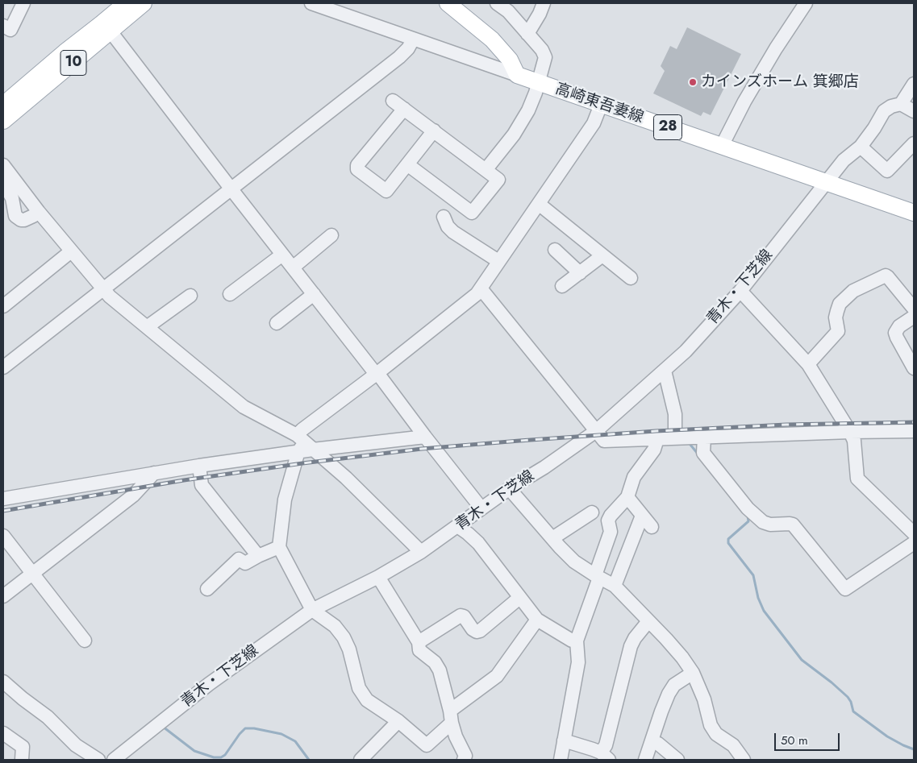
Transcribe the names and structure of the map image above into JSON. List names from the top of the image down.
{
  "streets": {
    "main road": ["10", "高崎東吾妻線", "28"],
    "street": ["青木・下芝線"]
  },
  "crossings": [
    ["高崎東吾妻線", "青木・下芝線"]
  ],
  "places": ["カインズホーム 箕郷店"],
  "scale_bar": "50 m"
}
